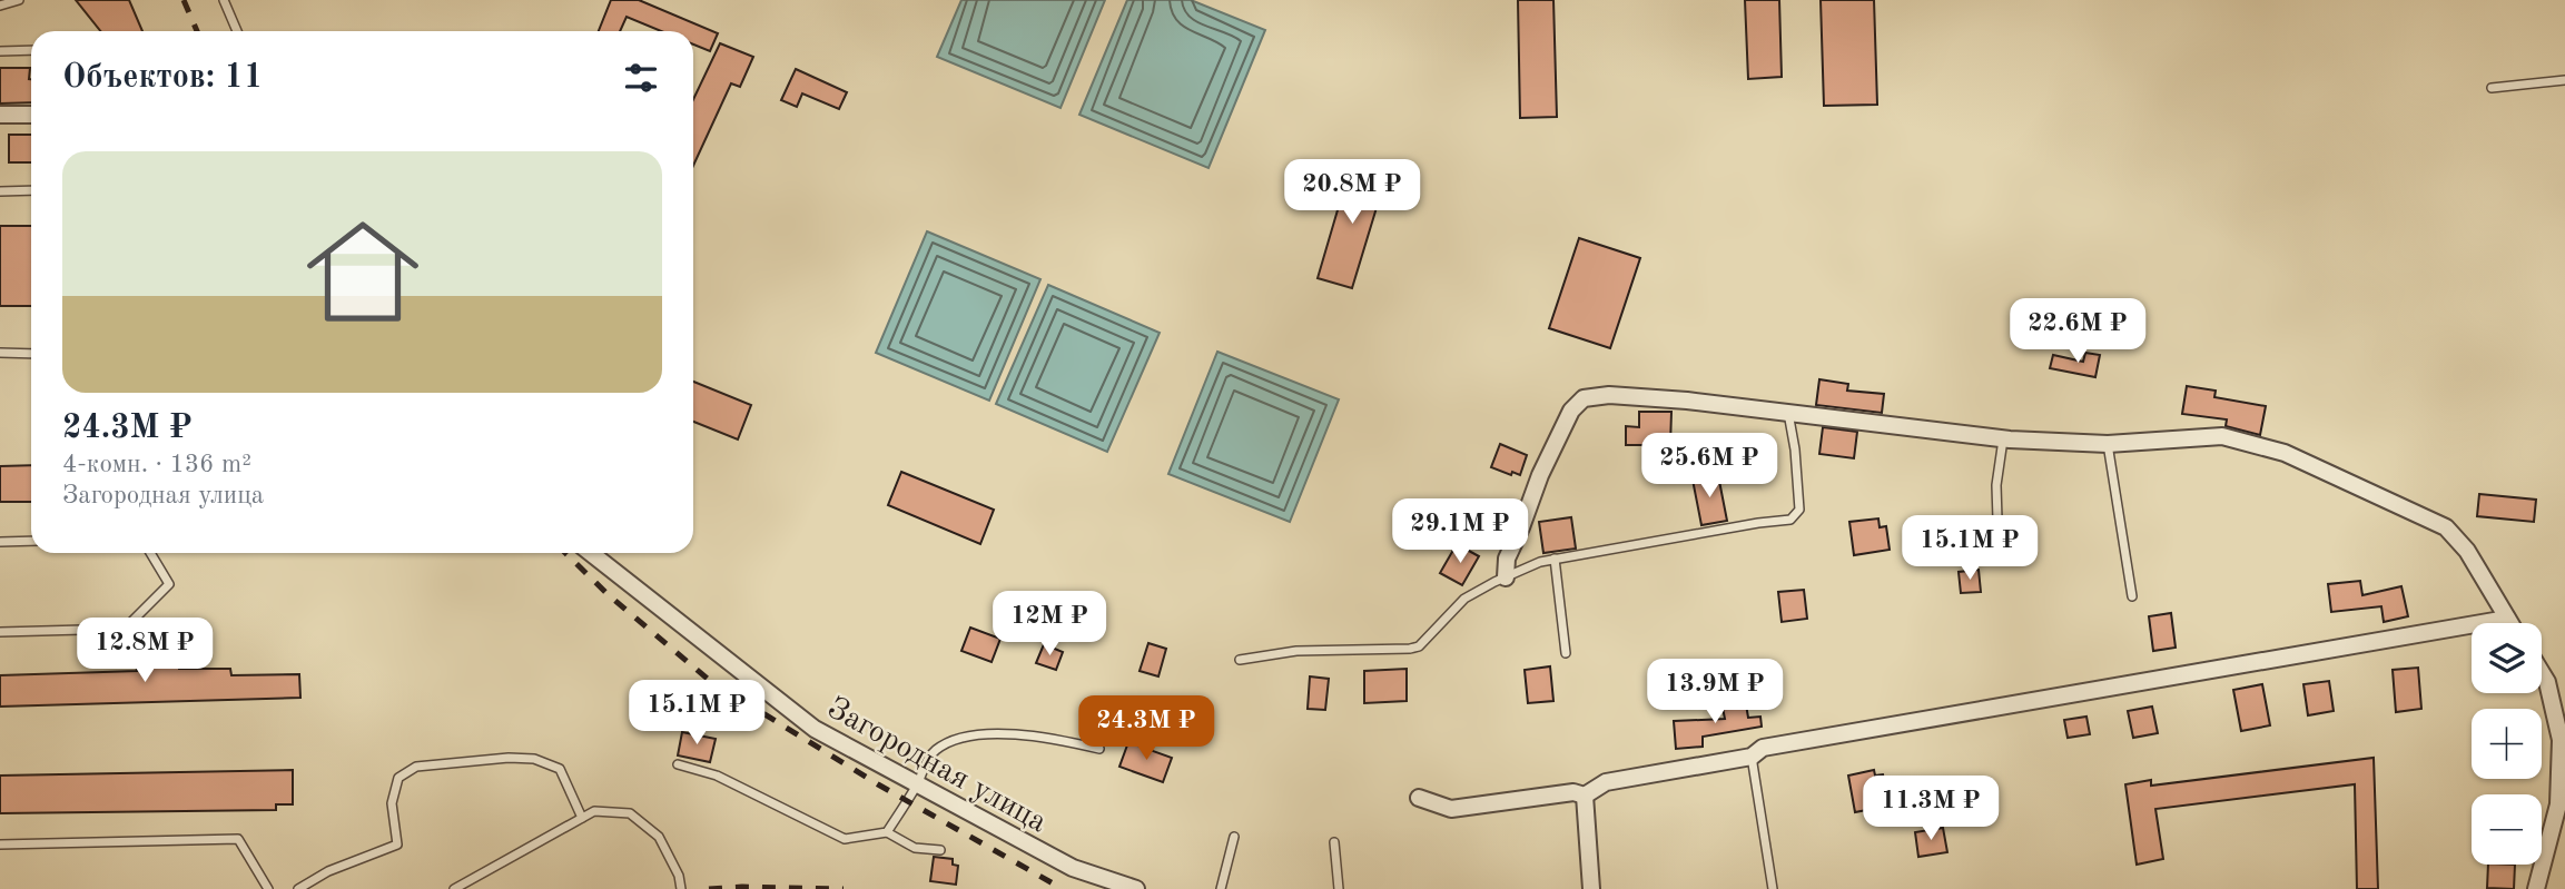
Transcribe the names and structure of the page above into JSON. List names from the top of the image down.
{
  "streets": {
    "street": ["Загородная улица"]
  },
  "page": {
    "heading": "Объектов: 11",
    "list": [
      {
        "name": "24.3M ₽",
        "note": "4-комн. · 136 m² · Загородная улица"
      }
    ],
    "price": [
      "20.8M ₽",
      "22.6M ₽",
      "25.6M ₽",
      "29.1M ₽",
      "15.1M ₽",
      "12M ₽",
      "12.8M ₽",
      "13.9M ₽",
      "15.1M ₽",
      "24.3M ₽",
      "11.3M ₽"
    ],
    "map_buttons": ["+", "−"]
  }
}
